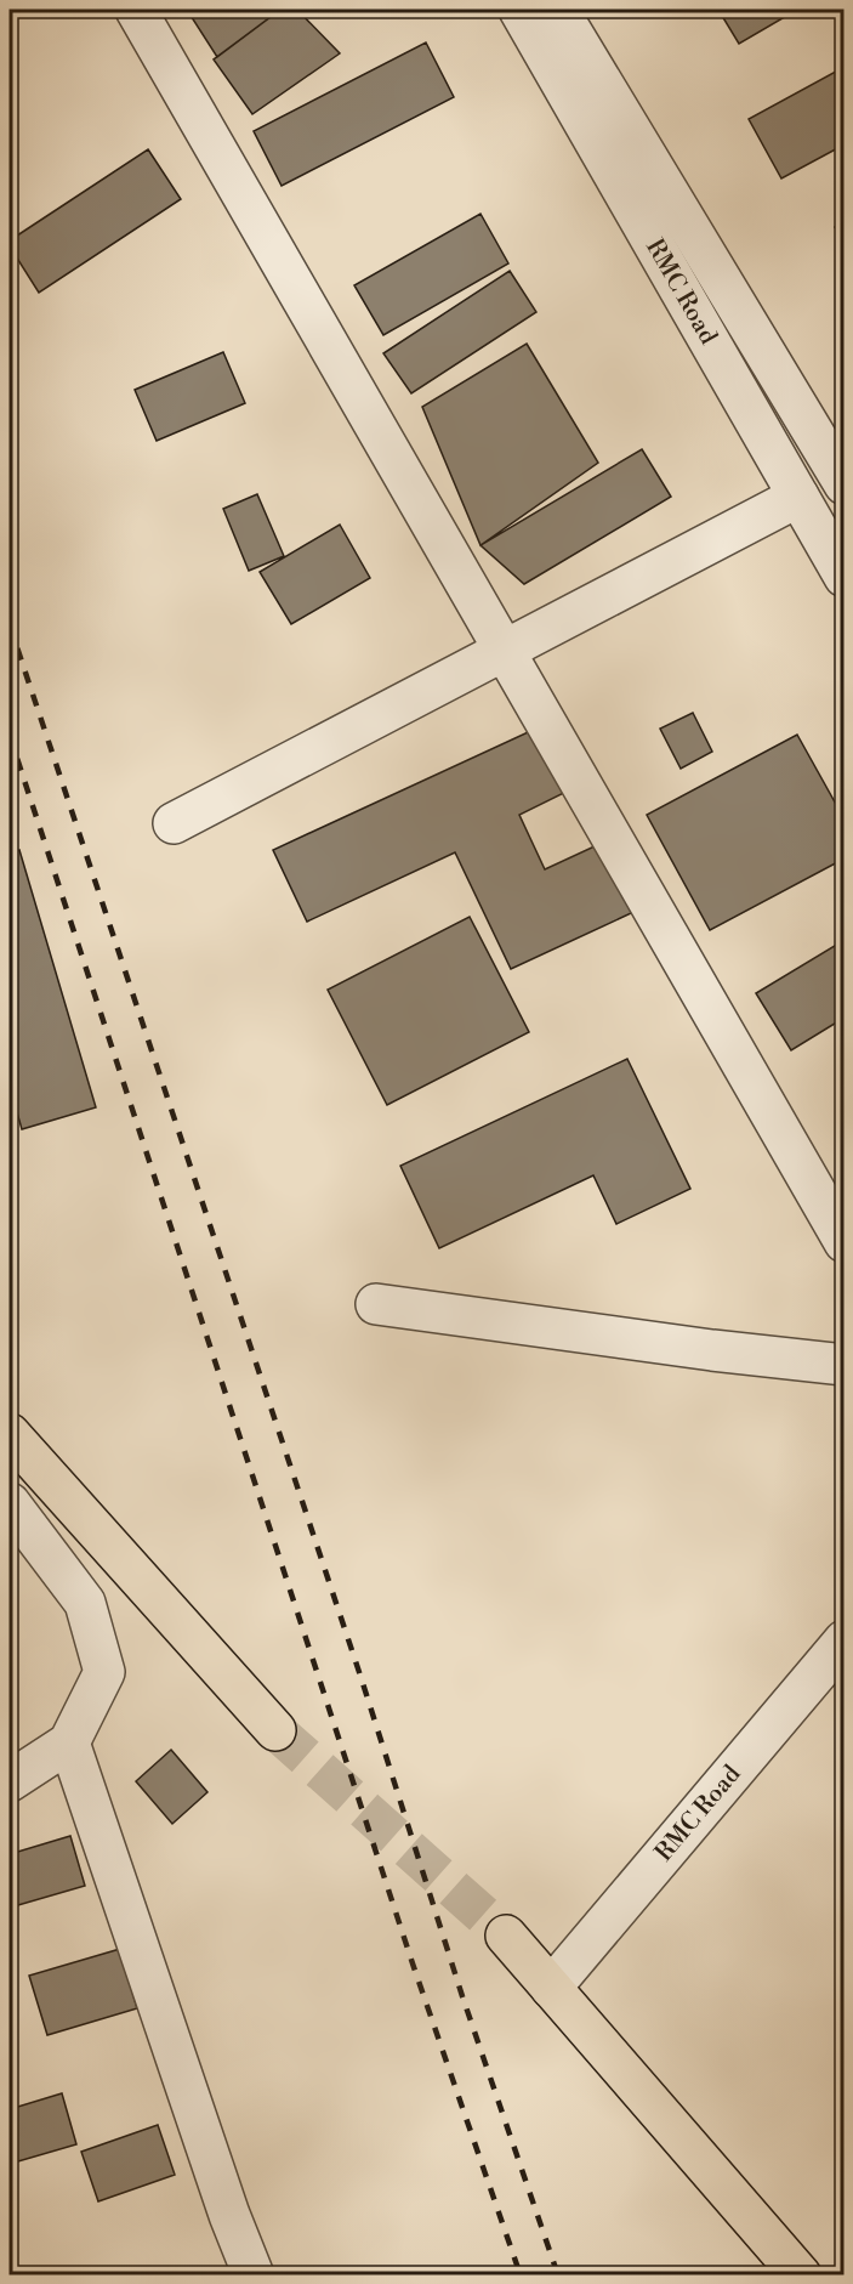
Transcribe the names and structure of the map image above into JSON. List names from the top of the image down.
{
  "streets": {
    "street": ["RMC Road"]
  }
}
